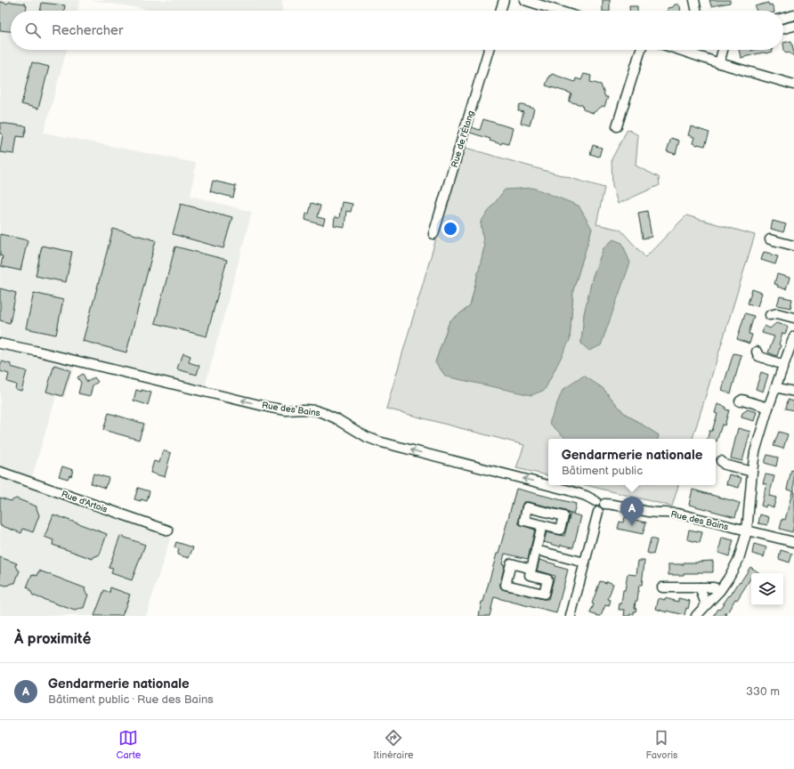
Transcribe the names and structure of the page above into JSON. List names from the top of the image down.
{
  "streets": {
    "street": ["Rue de l'Étang", "Rue des Bains", "Rue d'Artois"]
  },
  "one_way": ["Rue des Bains"],
  "page": {
    "search": "Rechercher",
    "popup": ["Gendarmerie nationale", "Bâtiment public"],
    "pins": "A",
    "heading": "À proximité",
    "list": [
      {
        "mark": "A",
        "name": "Gendarmerie nationale",
        "note": "Bâtiment public · Rue des Bains",
        "value": "330 m"
      }
    ],
    "nav": ["Carte", "Itinéraire", "Favoris"]
  }
}
